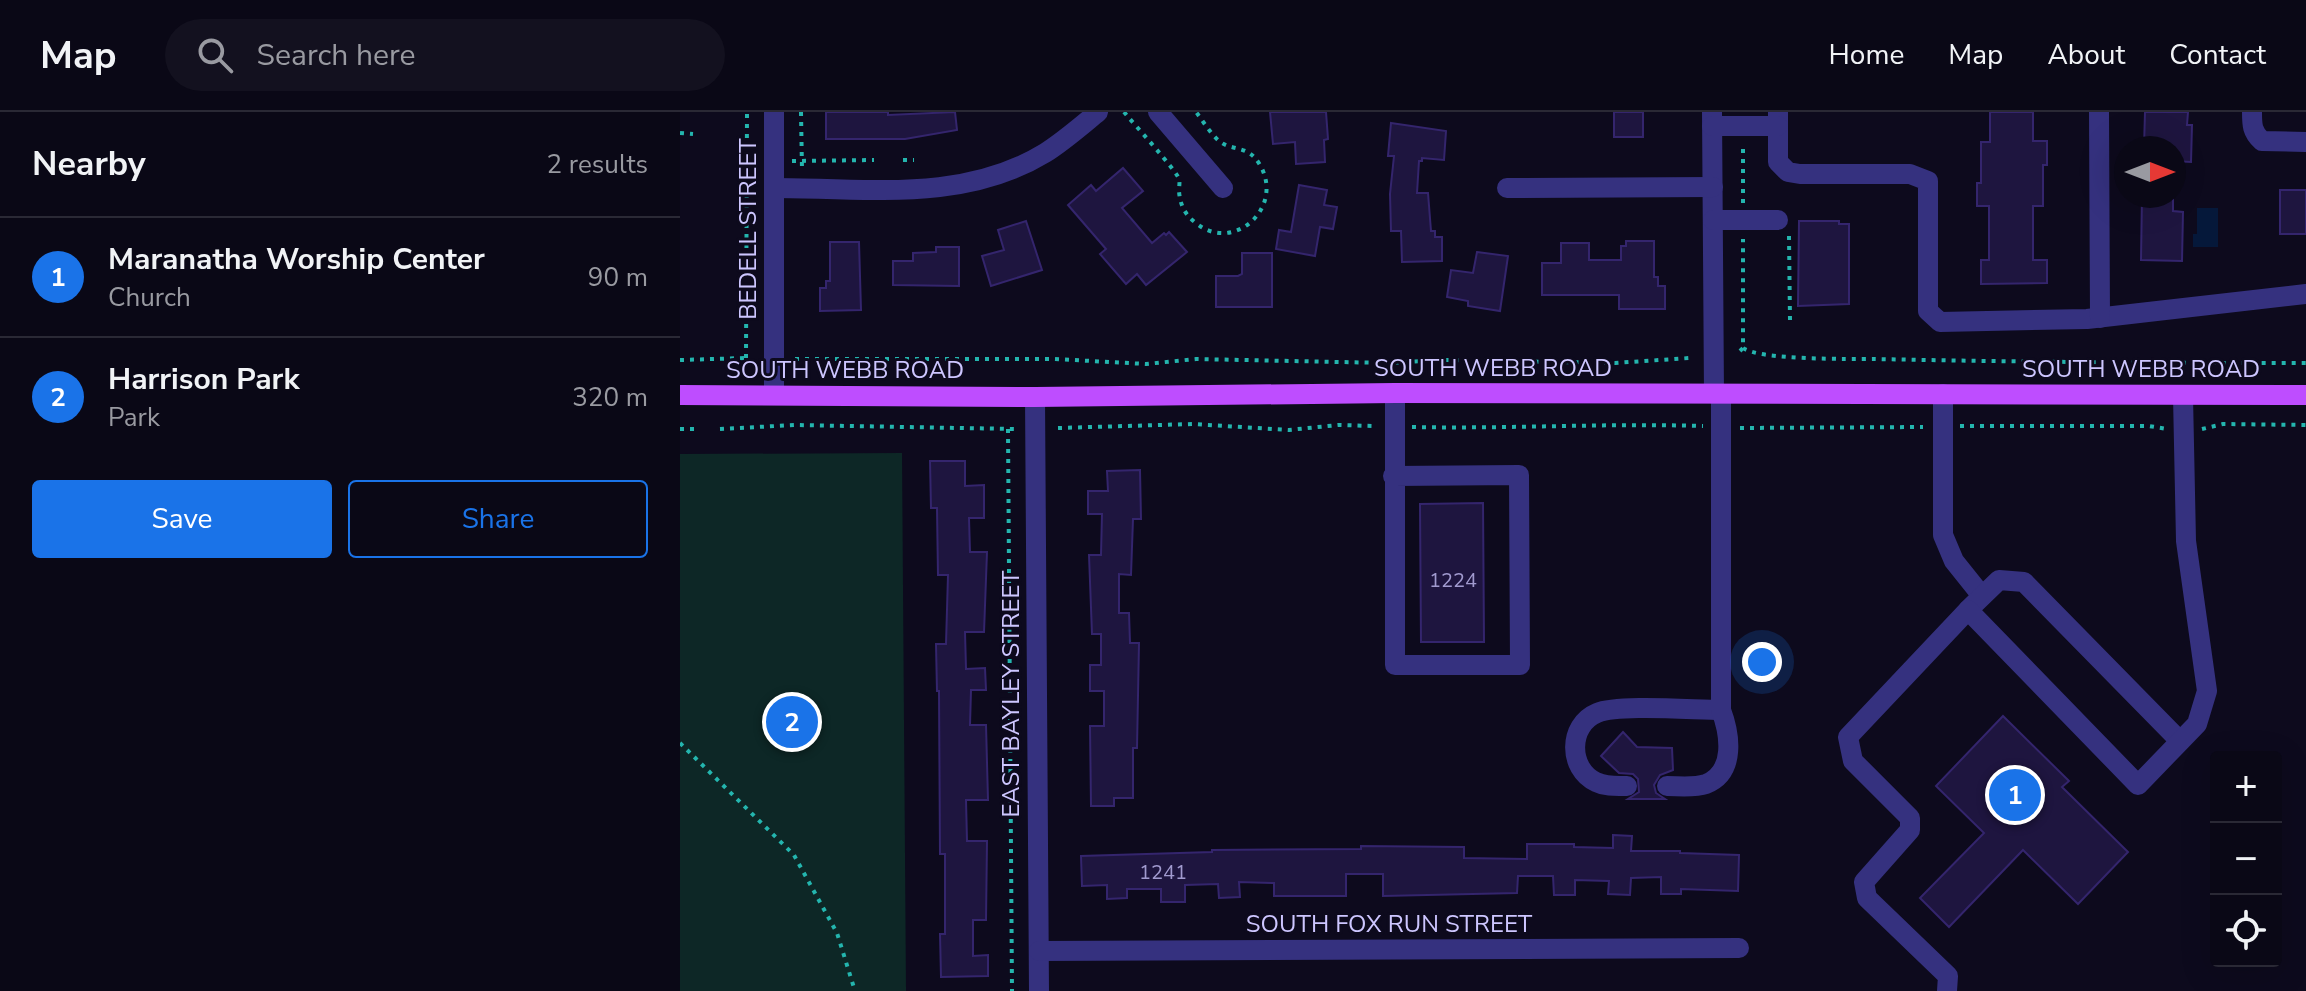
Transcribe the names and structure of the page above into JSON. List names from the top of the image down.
{
  "streets": {
    "main road": ["SOUTH WEBB ROAD"],
    "street": ["BEDELL STREET", "EAST BAYLEY STREET", "SOUTH FOX RUN STREET"]
  },
  "crossings": [
    ["BEDELL STREET", "SOUTH WEBB ROAD"],
    ["SOUTH WEBB ROAD", "EAST BAYLEY STREET"],
    ["EAST BAYLEY STREET", "SOUTH FOX RUN STREET"]
  ],
  "house_numbers": ["1224", "1241"],
  "north": "right",
  "page": {
    "header": "Map",
    "search": "Search here",
    "nav": [
      "Home",
      "Map",
      "About",
      "Contact"
    ],
    "heading": ["Nearby", "2 results"],
    "list": [
      {
        "mark": "1",
        "name": "Maranatha Worship Center",
        "note": "Church",
        "value": "90 m"
      },
      {
        "mark": "2",
        "name": "Harrison Park",
        "note": "Park",
        "value": "320 m"
      }
    ],
    "buttons": ["Save", "Share"],
    "pins": ["2", "1"],
    "map_buttons": ["+", "−"]
  }
}
